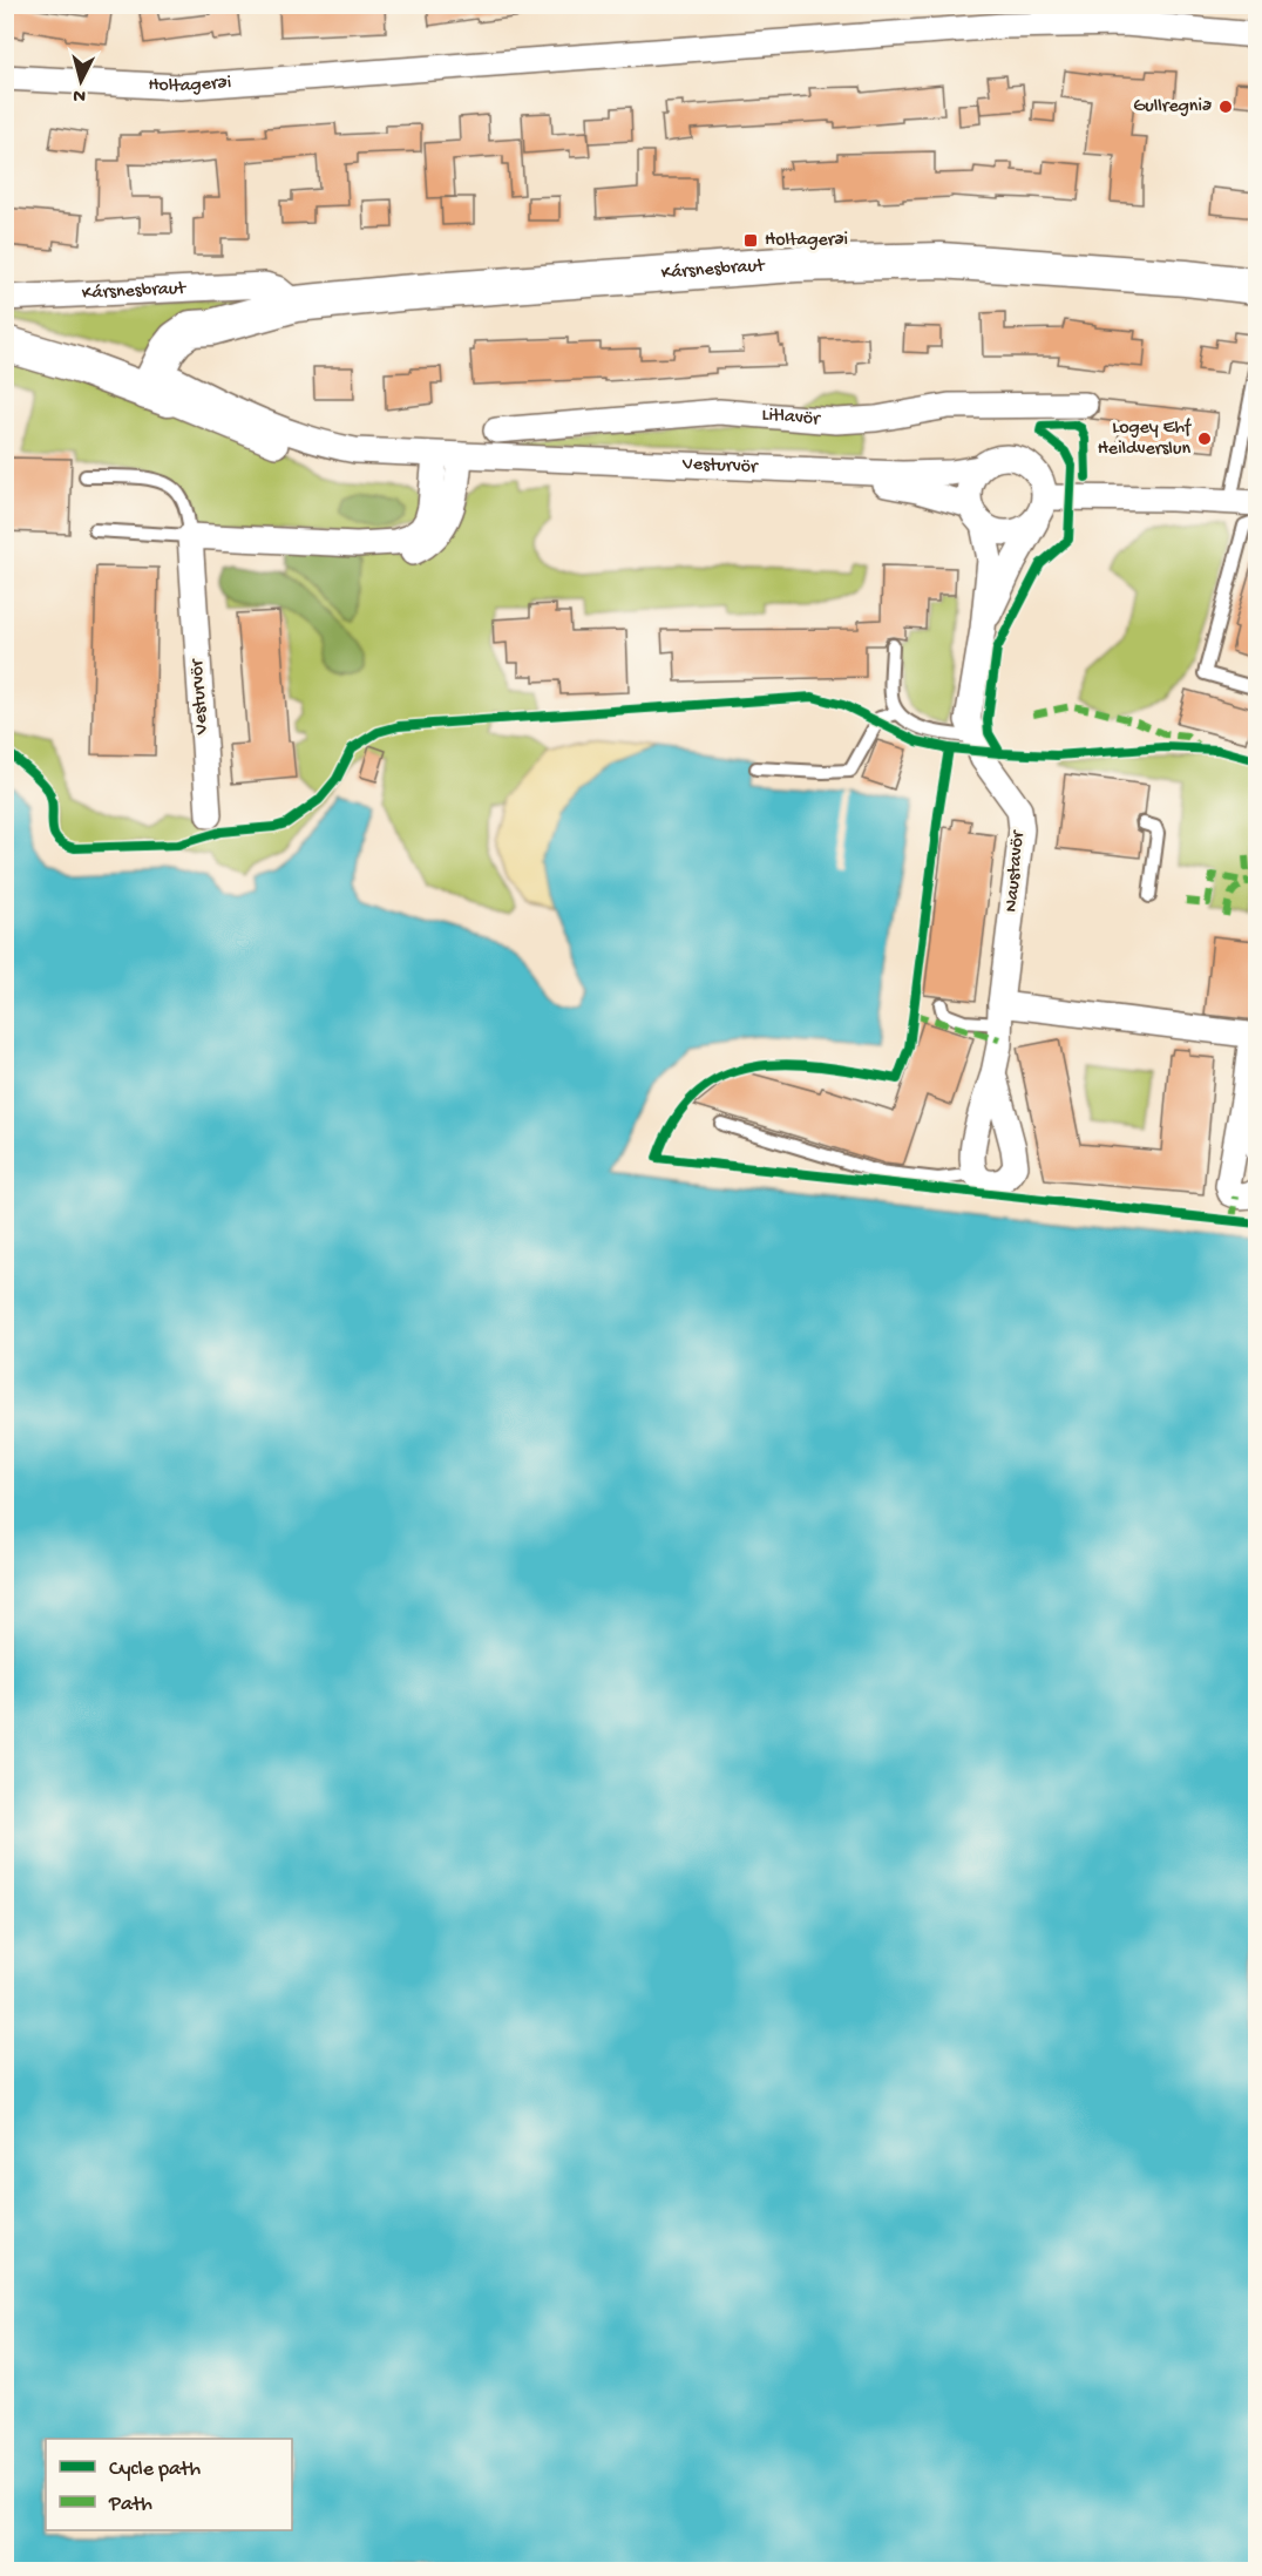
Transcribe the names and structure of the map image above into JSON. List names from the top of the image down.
{
  "streets": {
    "street": [
      "Holtagerði",
      "Kársnesbraut",
      "Litlavör",
      "Vesturvör",
      "Naustavör"
    ]
  },
  "crossings": [
    ["Kársnesbraut", "Vesturvör"],
    ["Vesturvör", "Naustavör"]
  ],
  "places": {
    "other": ["Gullregnið", "Logey Ehf Heildverslun"],
    "transit": ["Holtagerði"]
  },
  "legend": ["Cycle path", "Path"],
  "north": "bottom"
}
